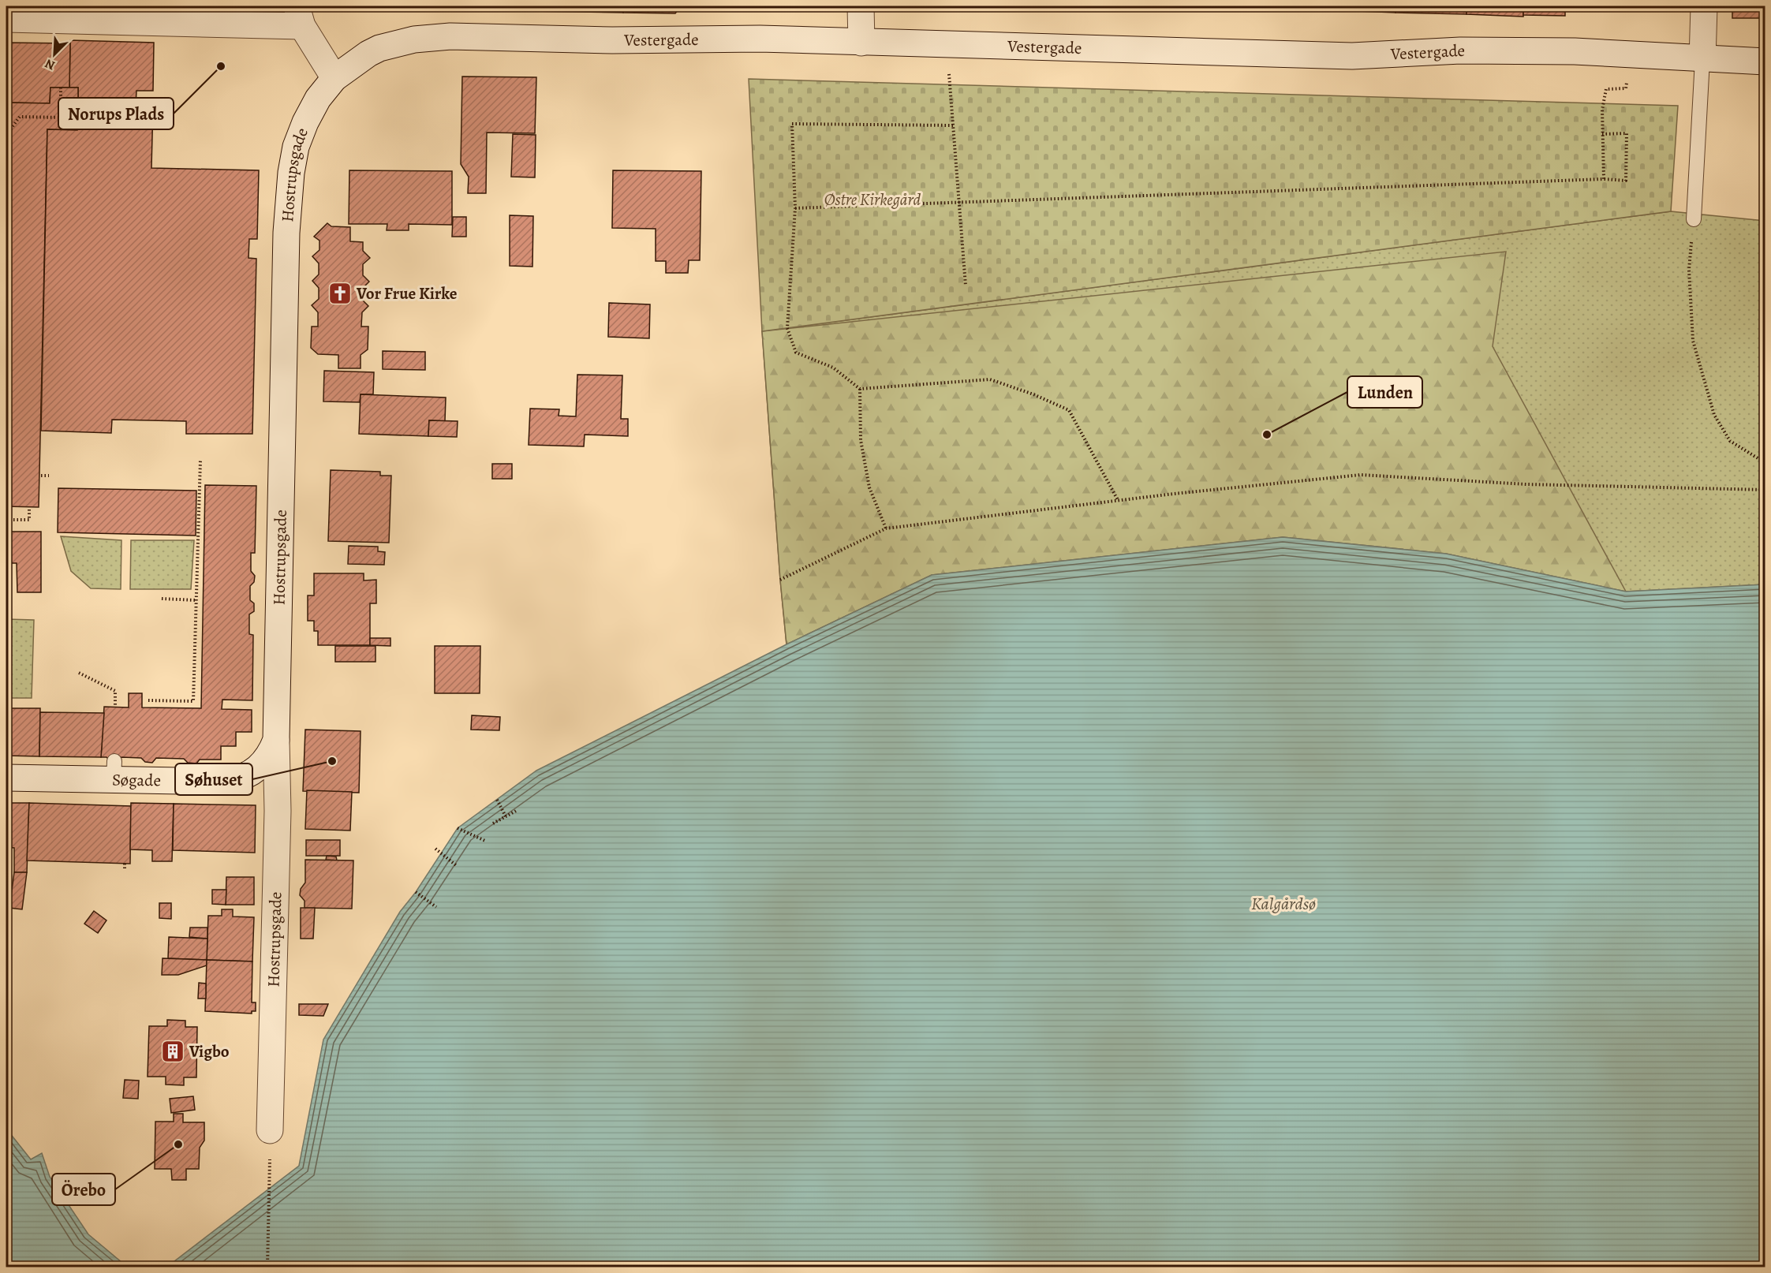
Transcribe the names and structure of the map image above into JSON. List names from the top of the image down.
{
  "streets": {
    "street": ["Vestergade", "Hostrupsgade", "Søgade"]
  },
  "crossings": [
    ["Vestergade", "Hostrupsgade"],
    ["Hostrupsgade", "Søgade"]
  ],
  "water": ["Kalgårdsø"],
  "parks": ["Østre Kirkegård"],
  "places": {
    "other": [
      "Norups Plads",
      "Lunden",
      "Søhuset",
      "Örebo"
    ],
    "church": ["Vor Frue Kirke"],
    "building": ["Vigbo"]
  },
  "north": "bottom left"
}
